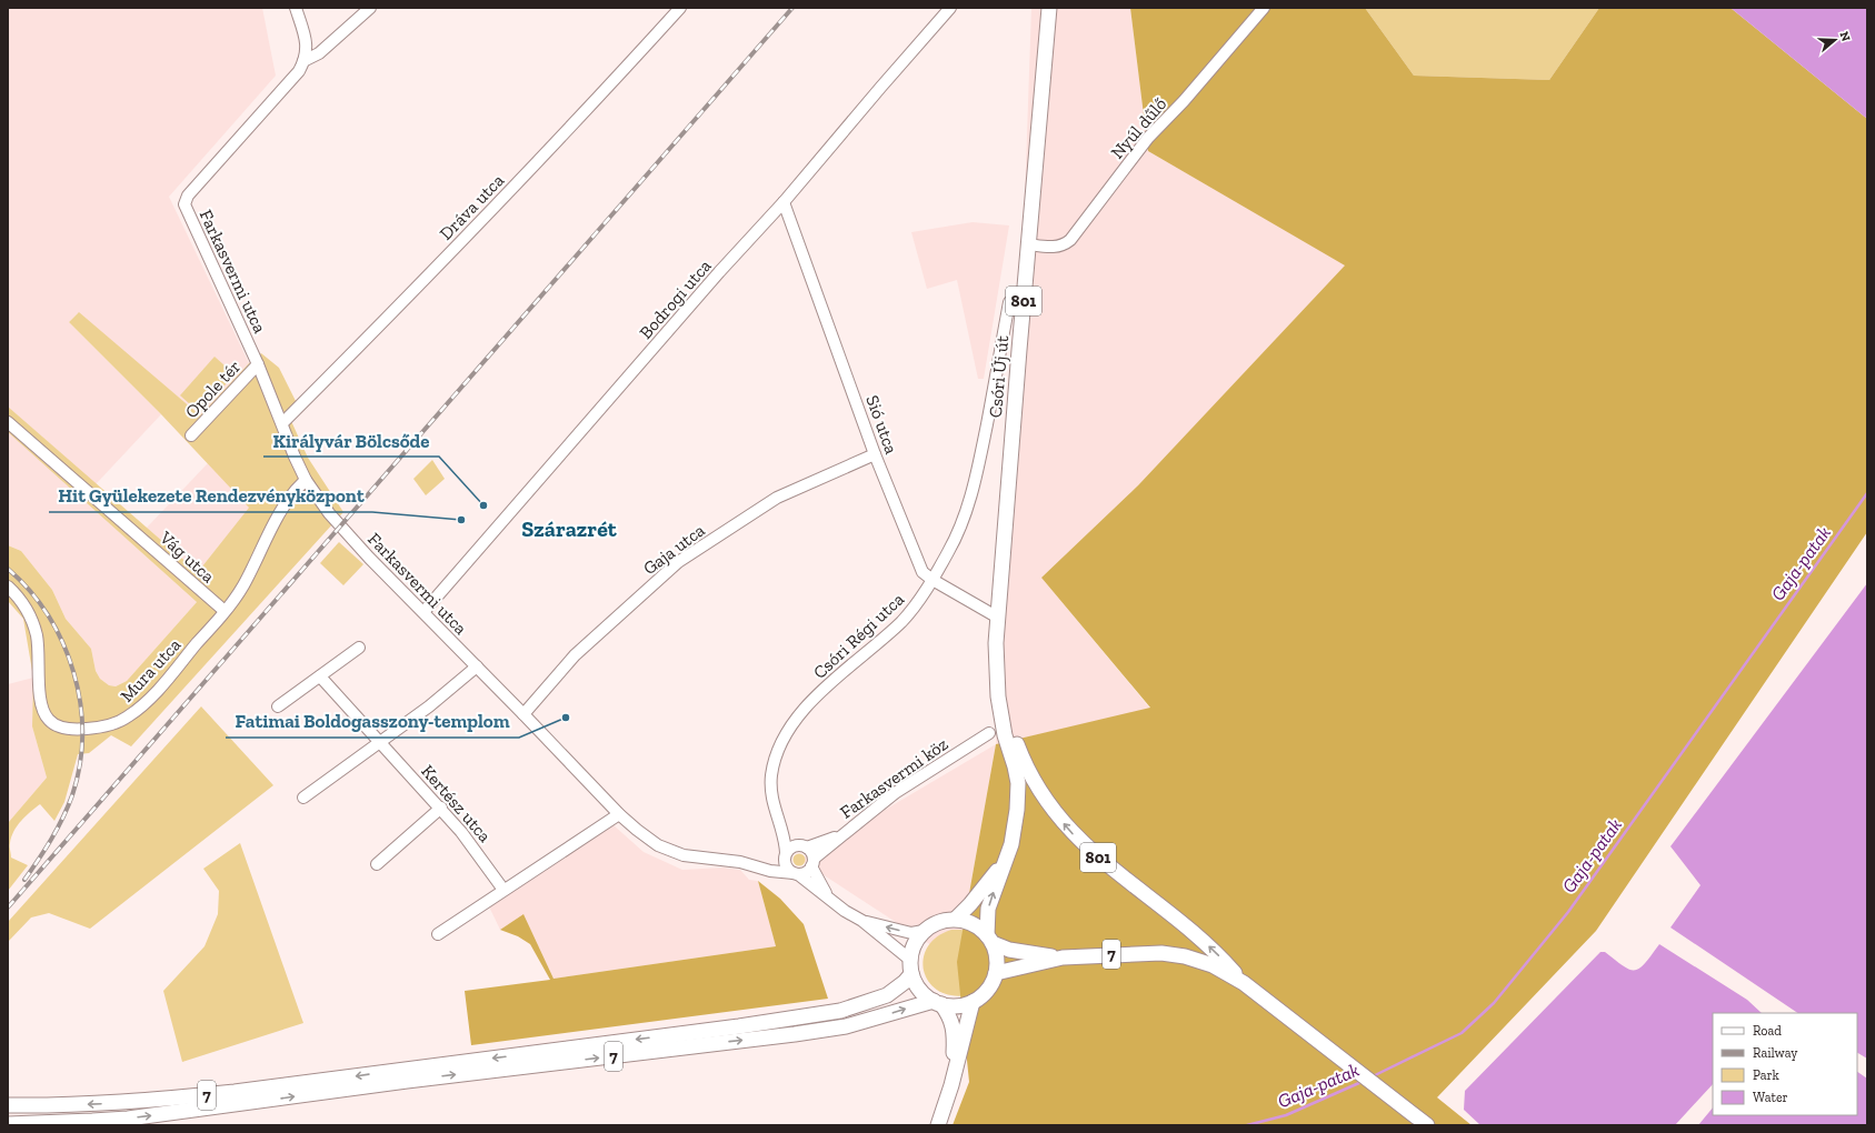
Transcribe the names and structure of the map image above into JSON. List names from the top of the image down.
{
  "streets": {
    "main road": ["801", "Csóri Új út", "7"],
    "street": [
      "Nyúl dűlő",
      "Dráva utca",
      "Farkasvermi utca",
      "Bodrogi utca",
      "Opole tér",
      "Sió utca",
      "Gaja utca",
      "Vág utca",
      "Csóri Régi utca",
      "Mura utca",
      "Farkasvermi köz",
      "Kertész utca"
    ]
  },
  "crossings": [
    ["Nyúl dűlő", "Csóri Új út"],
    ["Dráva utca", "Farkasvermi utca"],
    ["Farkasvermi utca", "Bodrogi utca"],
    ["Farkasvermi utca", "Opole tér"],
    ["Farkasvermi utca", "Gaja utca"],
    ["Farkasvermi utca", "Csóri Régi utca"],
    ["Farkasvermi utca", "Mura utca"],
    ["Farkasvermi utca", "Farkasvermi köz"],
    ["Bodrogi utca", "Sió utca"],
    ["801", "Csóri Új út"],
    ["801", "7"],
    ["Csóri Új út", "Sió utca"],
    ["Sió utca", "Gaja utca"],
    ["Sió utca", "Csóri Régi utca"],
    ["Vág utca", "Mura utca"],
    ["Csóri Régi utca", "Farkasvermi köz"]
  ],
  "districts": ["Szárazrét"],
  "water": ["Gaja-patak"],
  "places": ["Királyvár Bölcsőde", "Hit Gyülekezete Rendezvényközpont", "Fatimai Boldogasszony-templom"],
  "legend": [
    "Road",
    "Railway",
    "Park",
    "Water"
  ],
  "north": "right"
}
